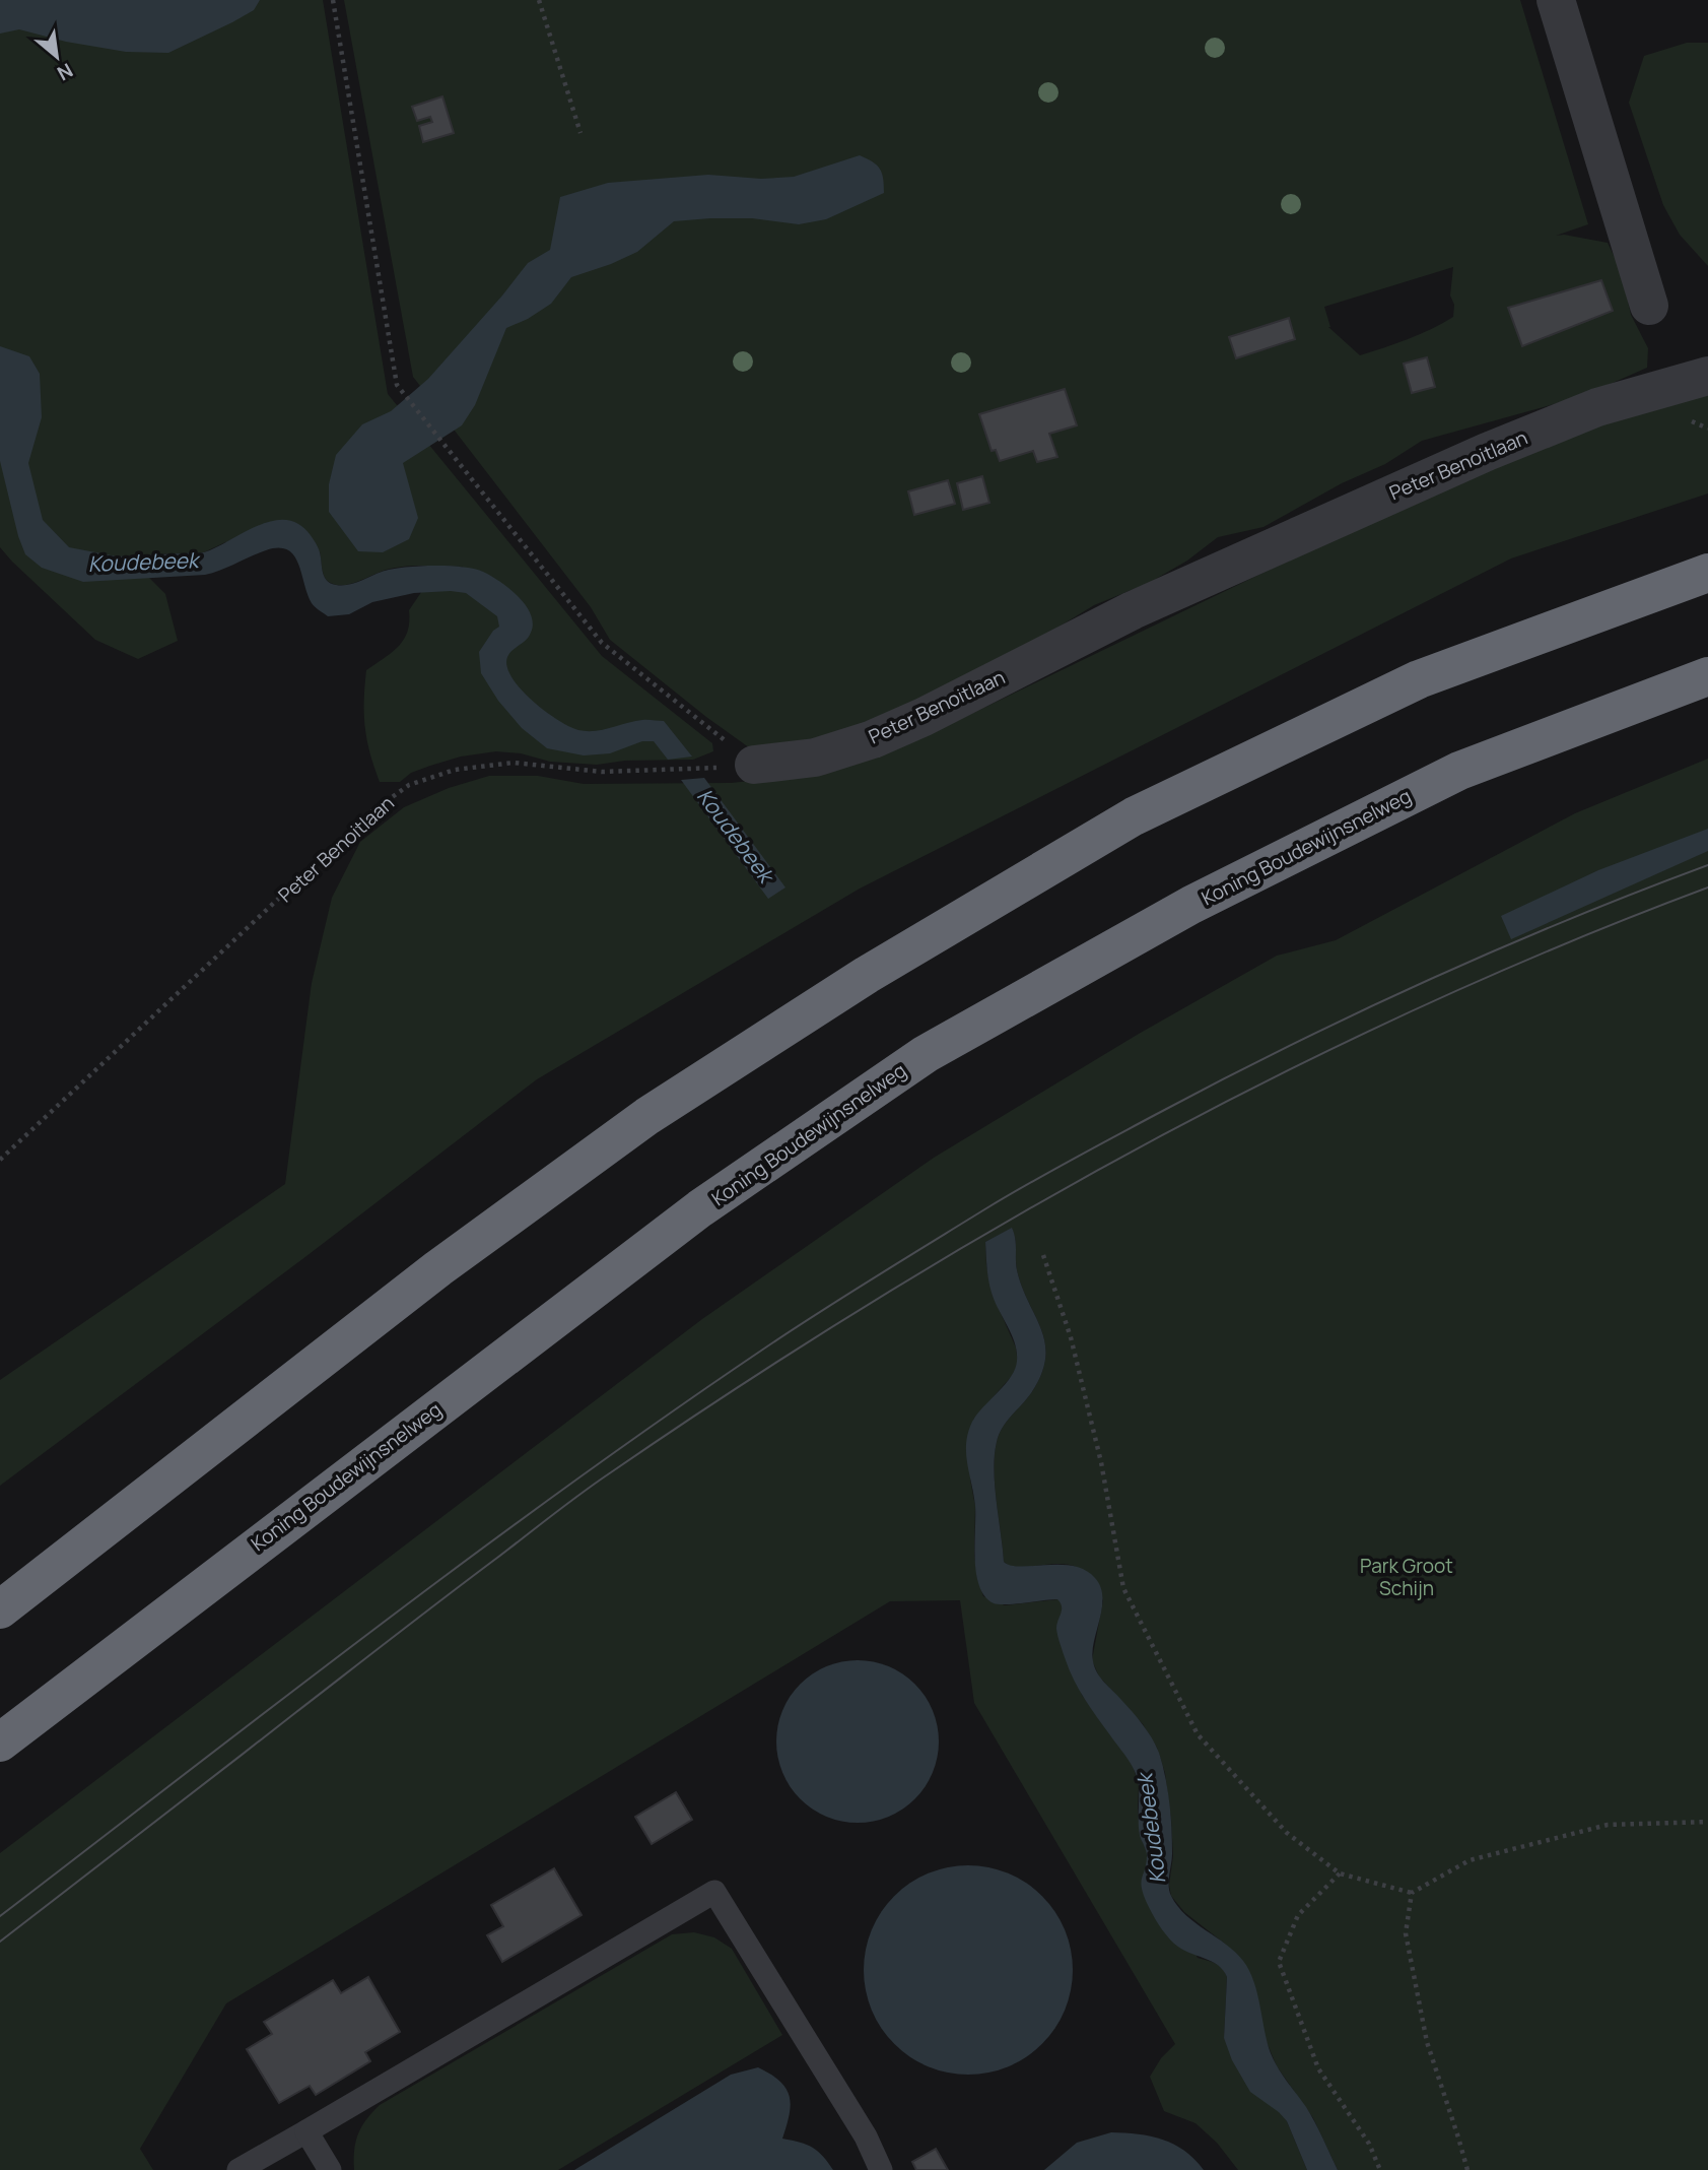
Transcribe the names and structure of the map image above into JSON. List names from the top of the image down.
{
  "streets": {
    "highway": ["Koning Boudewijnsnelweg"],
    "street": ["Peter Benoitlaan"]
  },
  "water": ["Koudebeek"],
  "parks": ["Park Groot Schijn"],
  "north": "bottom right"
}
